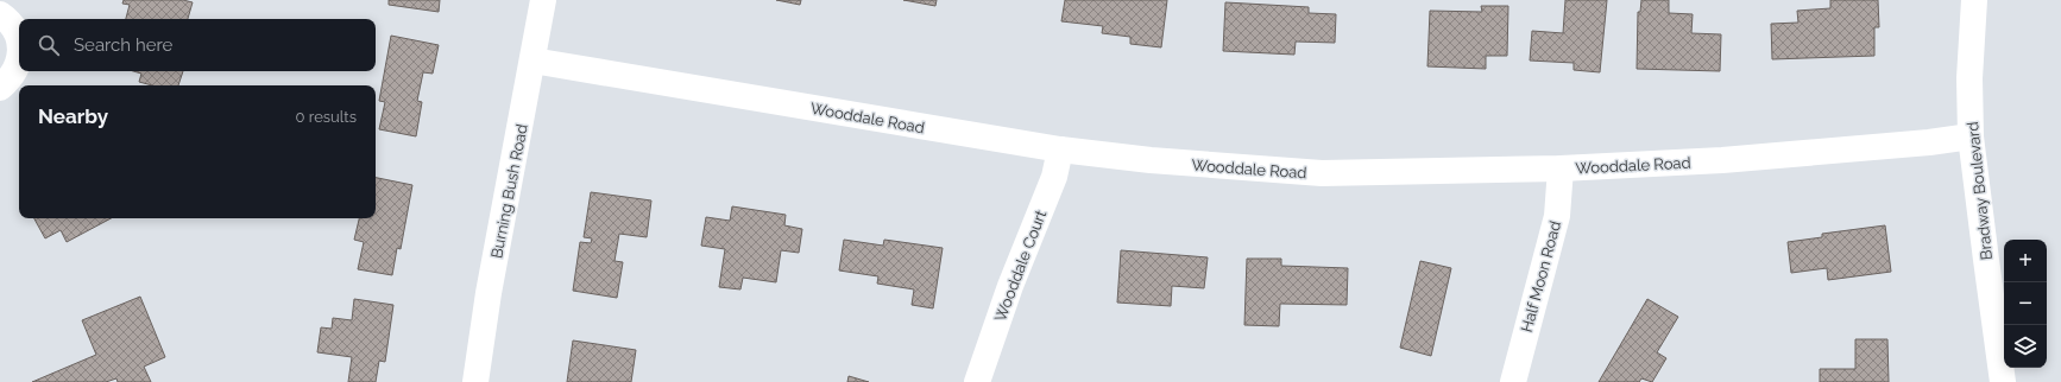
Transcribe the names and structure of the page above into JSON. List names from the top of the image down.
{
  "streets": {
    "street": [
      "Wooddale Road",
      "Burning Bush Road",
      "Bradway Boulevard",
      "Wooddale Court",
      "Half Moon Road"
    ]
  },
  "crossings": [
    ["Wooddale Road", "Burning Bush Road"],
    ["Wooddale Road", "Bradway Boulevard"],
    ["Wooddale Road", "Wooddale Court"],
    ["Wooddale Road", "Half Moon Road"]
  ],
  "page": {
    "search": "Search here",
    "heading": ["Nearby", "0 results"],
    "map_buttons": ["+", "−"]
  }
}
